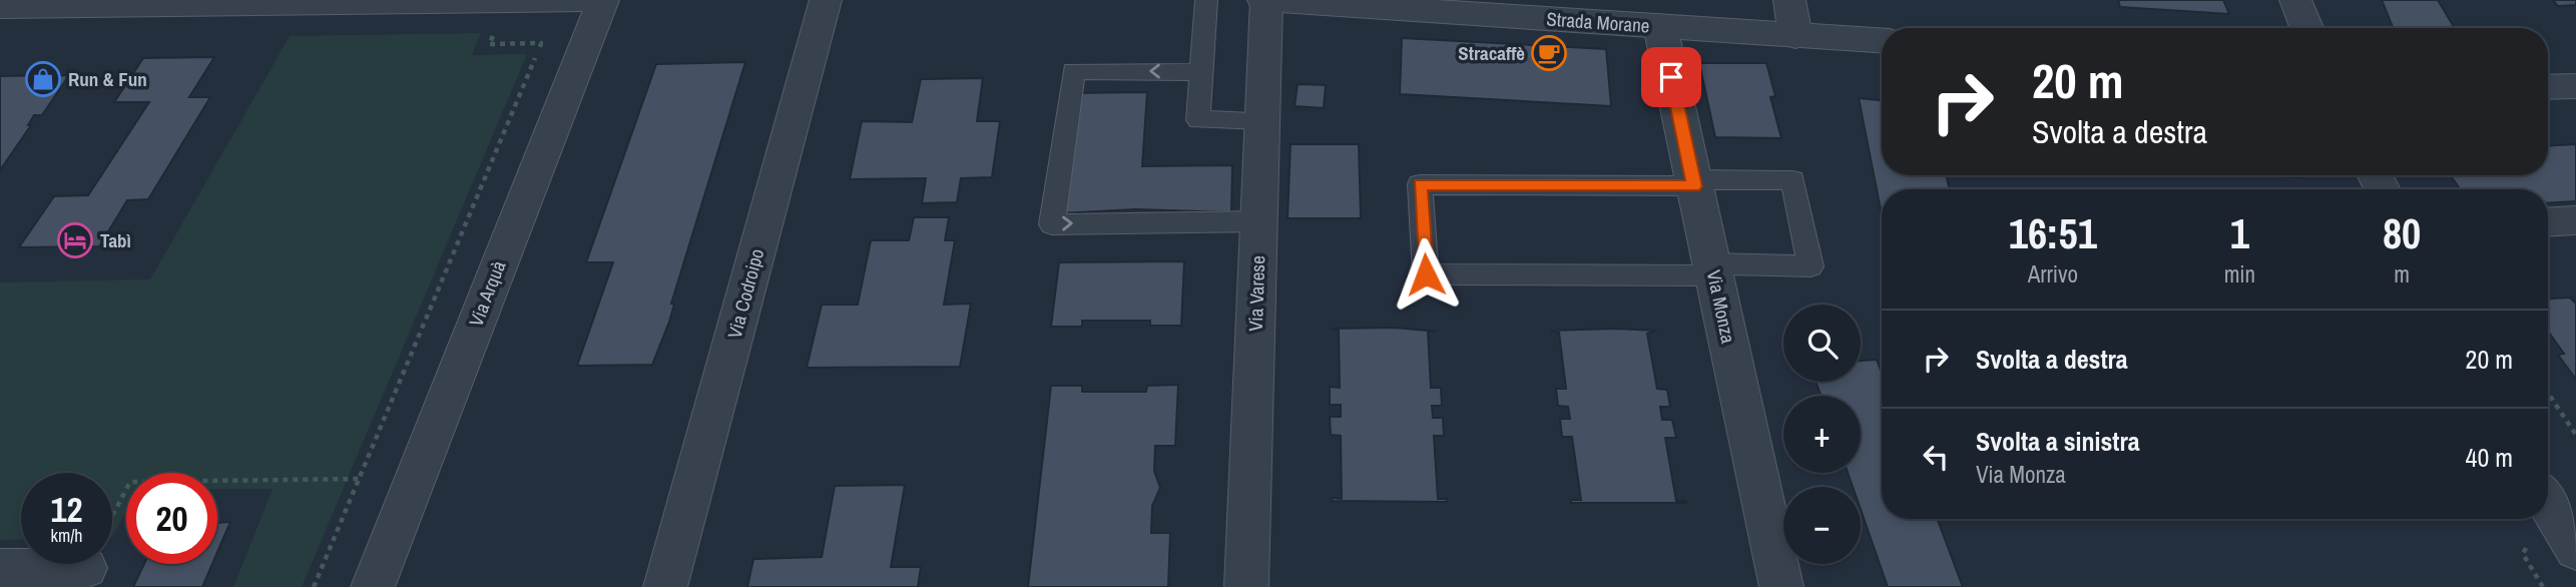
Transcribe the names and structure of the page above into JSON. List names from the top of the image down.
{
  "streets": {
    "street": [
      "Strada Morane",
      "Via Arquà",
      "Via Codroipo",
      "Via Varese",
      "Via Monza"
    ]
  },
  "crossings": [
    ["Strada Morane", "Via Varese"],
    ["Strada Morane", "Via Monza"]
  ],
  "places": {
    "cafe": ["Stracaffè"],
    "shop": ["Run & Fun"],
    "hotel": ["Tabì"]
  },
  "page": {
    "turn": ["20 m", "Svolta a destra"],
    "eta": [
      "16:51",
      "Arrivo",
      "1",
      "min",
      "80",
      "m"
    ],
    "map_buttons": ["+", "−"],
    "list": [
      {
        "name": "Svolta a destra",
        "value": "20 m"
      },
      {
        "name": "Svolta a sinistra",
        "note": "Via Monza",
        "value": "40 m"
      }
    ],
    "speed": "12 km/h",
    "limit": "20"
  }
}
